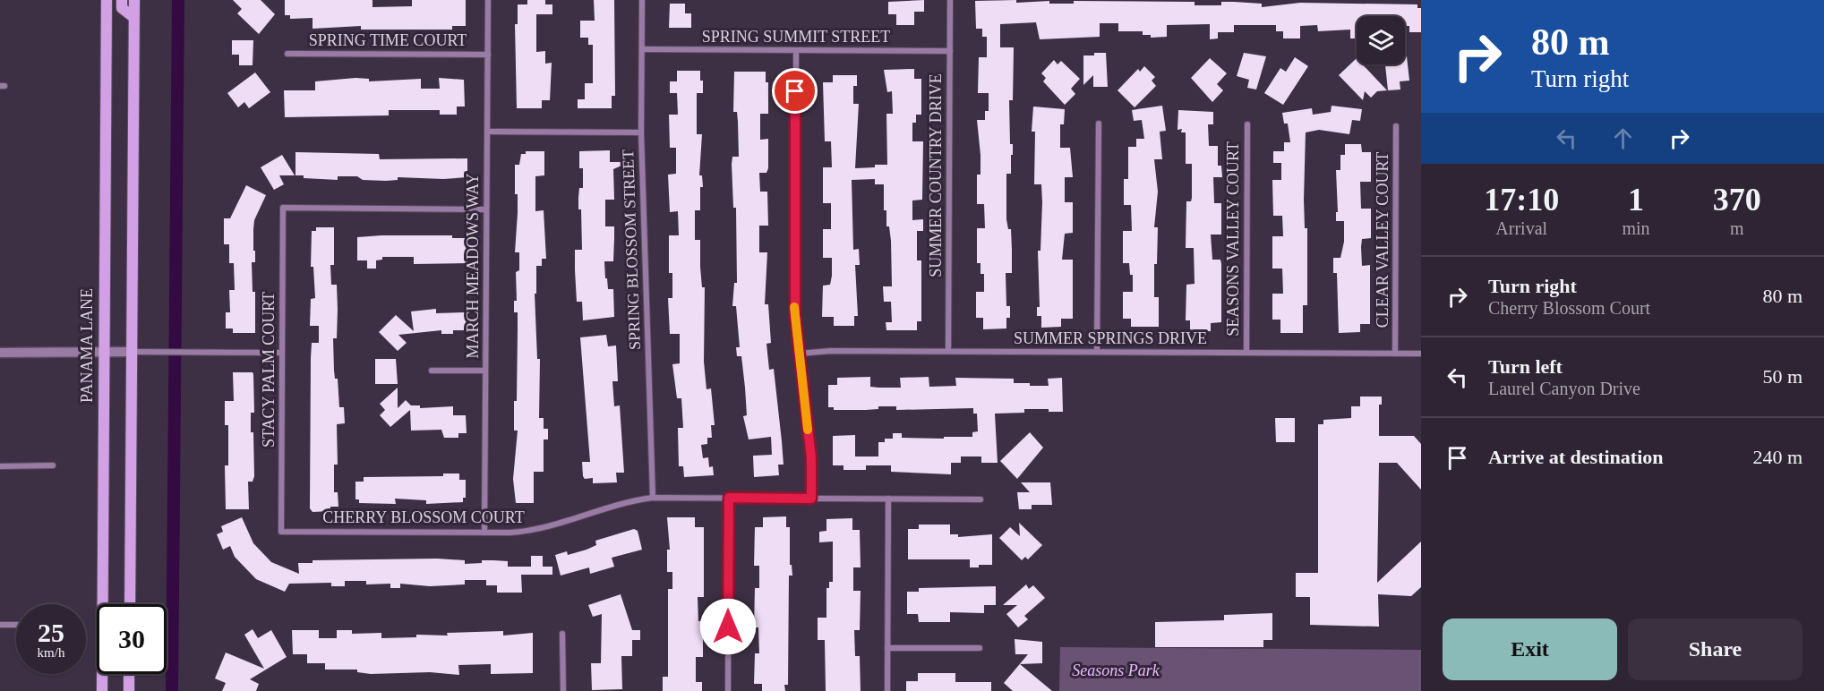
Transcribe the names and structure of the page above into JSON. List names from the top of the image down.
{
  "streets": {
    "main road": ["PANAMA LANE"],
    "street": [
      "SPRING SUMMIT STREET",
      "SPRING TIME COURT",
      "SUMMER COUNTRY DRIVE",
      "SEASONS VALLEY COURT",
      "CLEAR VALLEY COURT",
      "SPRING BLOSSOM STREET",
      "MARCH MEADOWS WAY",
      "SUMMER SPRINGS DRIVE",
      "STACY PALM COURT",
      "CHERRY BLOSSOM COURT"
    ]
  },
  "crossings": [
    ["SPRING SUMMIT STREET", "SUMMER COUNTRY DRIVE"],
    ["SPRING SUMMIT STREET", "SPRING BLOSSOM STREET"],
    ["SPRING TIME COURT", "MARCH MEADOWS WAY"],
    ["SUMMER COUNTRY DRIVE", "SUMMER SPRINGS DRIVE"],
    ["SEASONS VALLEY COURT", "SUMMER SPRINGS DRIVE"],
    ["CLEAR VALLEY COURT", "SUMMER SPRINGS DRIVE"],
    ["SPRING BLOSSOM STREET", "CHERRY BLOSSOM COURT"],
    ["MARCH MEADOWS WAY", "STACY PALM COURT"],
    ["MARCH MEADOWS WAY", "CHERRY BLOSSOM COURT"],
    ["STACY PALM COURT", "CHERRY BLOSSOM COURT"]
  ],
  "parks": ["Seasons Park"],
  "page": {
    "turn": ["80 m", "Turn right"],
    "eta": [
      "17:10",
      "Arrival",
      "1",
      "min",
      "370",
      "m"
    ],
    "list": [
      {
        "name": "Turn right",
        "note": "Cherry Blossom Court",
        "value": "80 m"
      },
      {
        "name": "Turn left",
        "note": "Laurel Canyon Drive",
        "value": "50 m"
      },
      {
        "name": "Arrive at destination",
        "value": "240 m"
      }
    ],
    "speed": "25 km/h",
    "limit": "30",
    "buttons": ["Exit", "Share"]
  }
}
